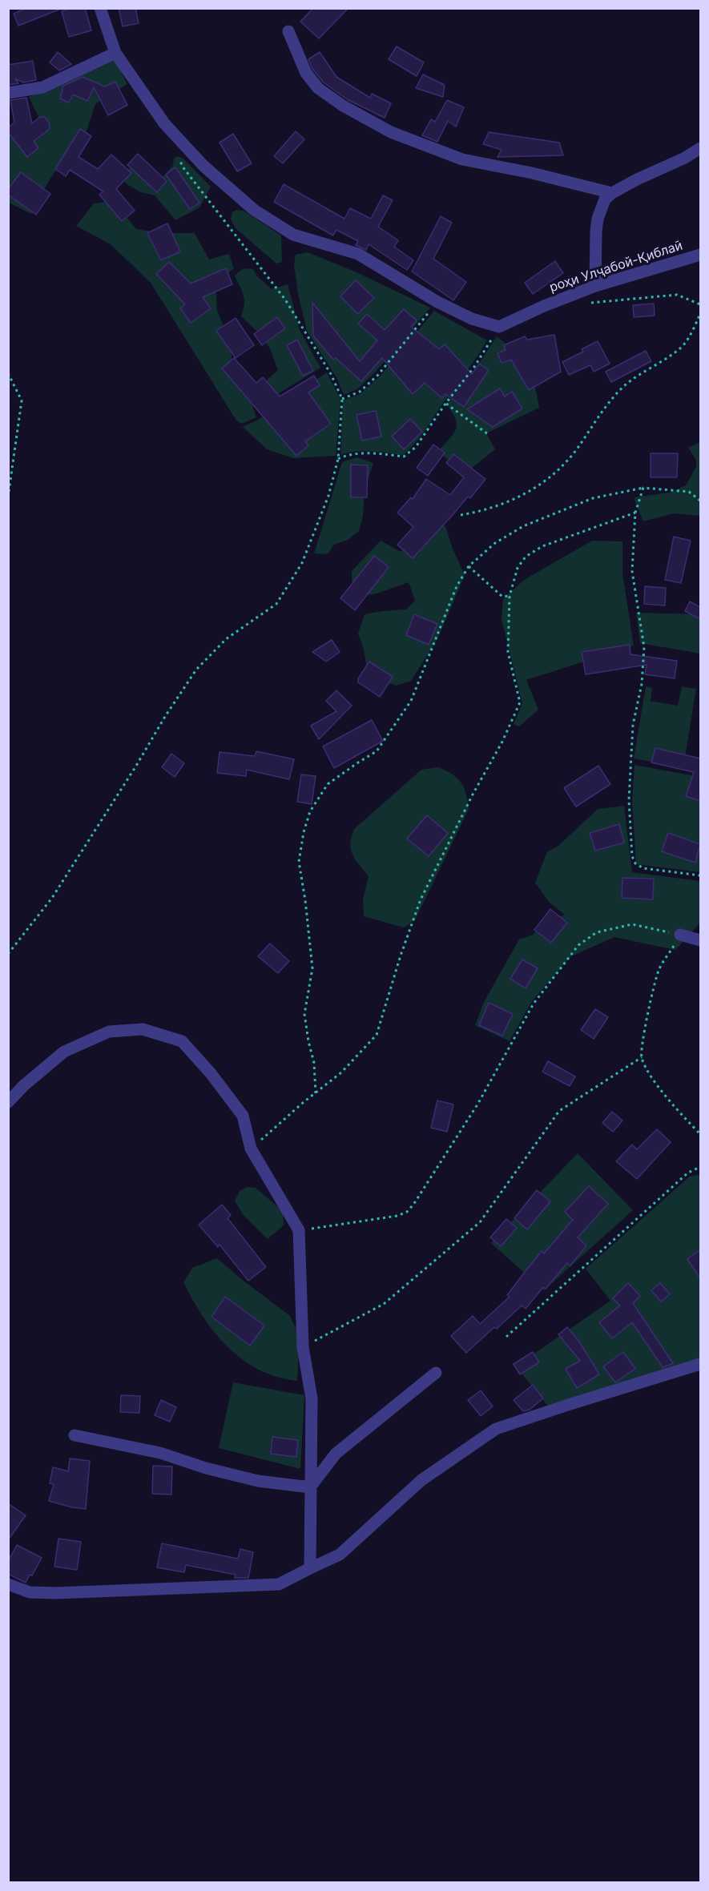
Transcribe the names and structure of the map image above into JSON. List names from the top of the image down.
{
  "streets": {
    "street": ["роҳи Улҷабой-Қиблаӣ"]
  }
}
